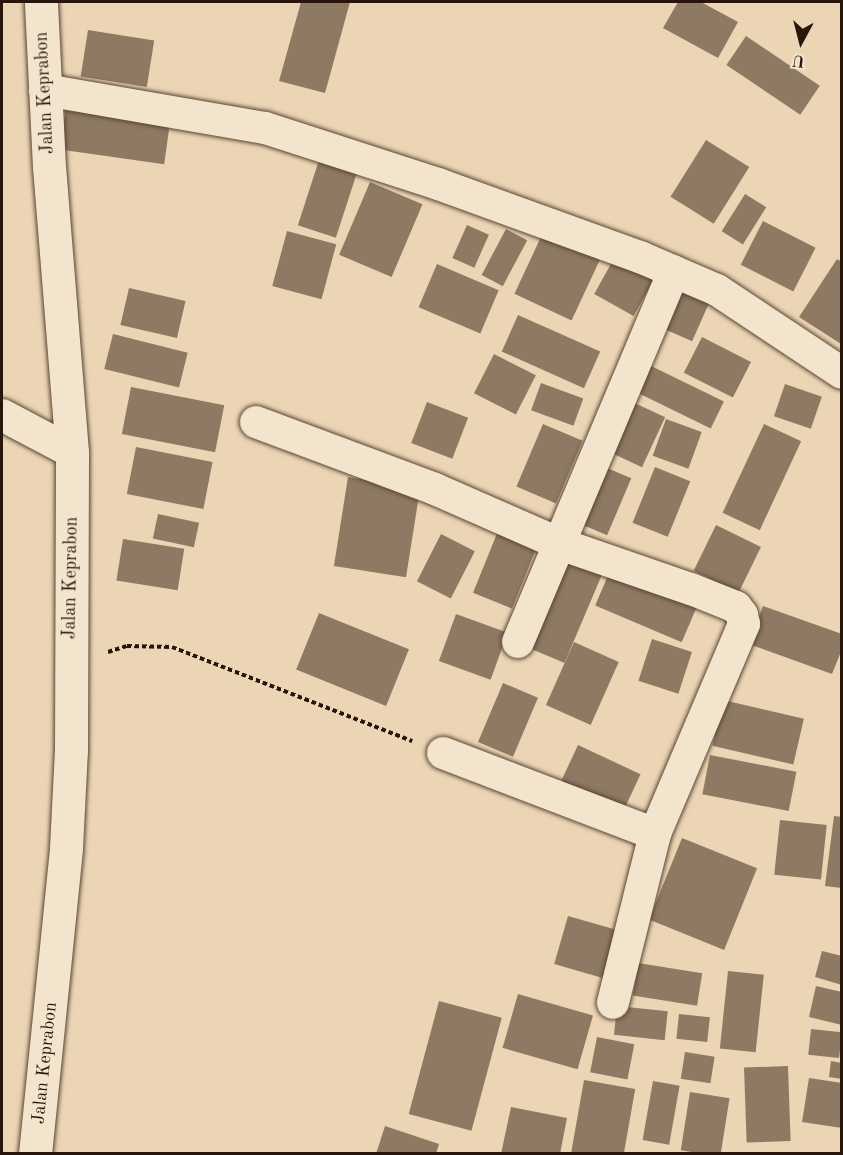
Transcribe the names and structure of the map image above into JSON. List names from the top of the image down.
{
  "streets": {
    "street": ["Jalan Keprabon"]
  },
  "north": "bottom"
}
